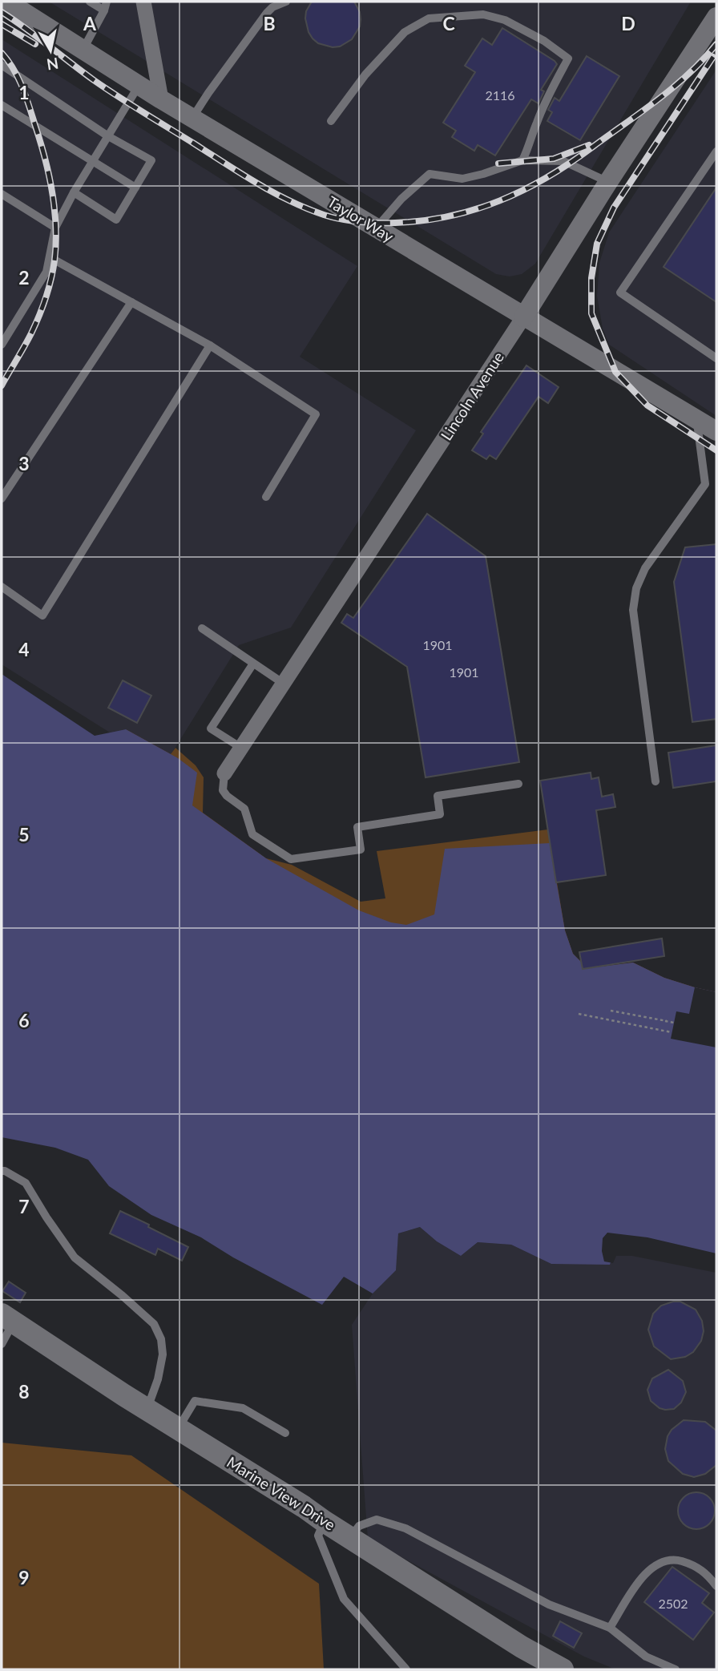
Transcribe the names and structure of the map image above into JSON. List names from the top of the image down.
{
  "streets": {
    "main road": ["Marine View Drive"],
    "street": ["Taylor Way", "Lincoln Avenue"]
  },
  "crossings": [
    ["Taylor Way", "Lincoln Avenue"]
  ],
  "house_numbers": [
    "2116",
    "1901",
    "1901",
    "2502"
  ],
  "north": "bottom",
  "grid": {
    "columns": [
      "A",
      "B",
      "C",
      "D"
    ],
    "rows": [
      "1",
      "2",
      "3",
      "4",
      "5",
      "6",
      "7",
      "8",
      "9"
    ]
  }
}
